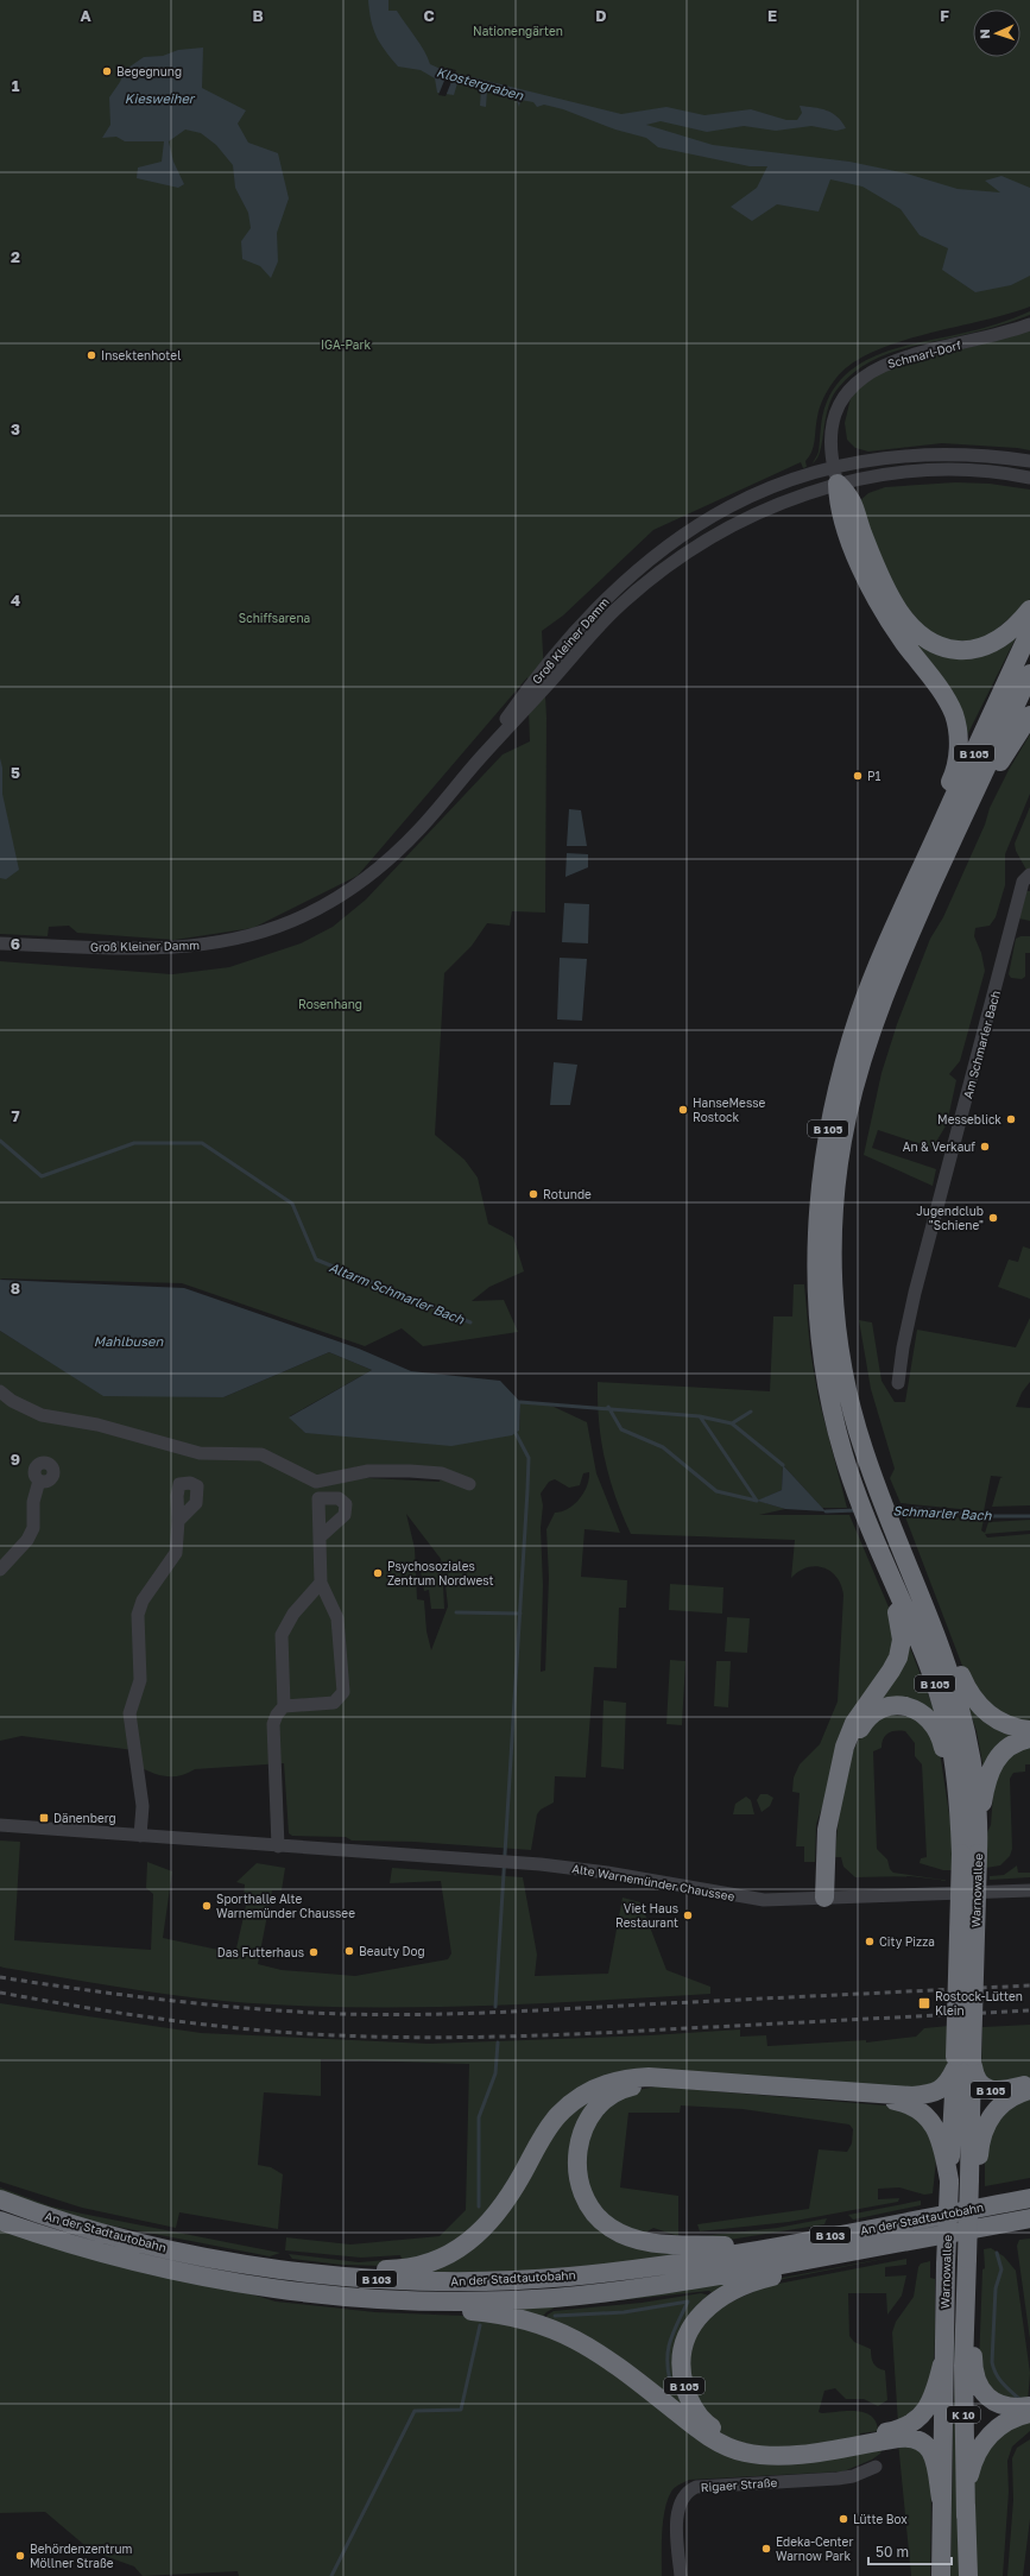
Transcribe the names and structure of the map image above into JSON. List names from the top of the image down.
{
  "streets": {
    "highway": [
      "B 105",
      "Warnowallee",
      "An der Stadtautobahn",
      "B 103",
      "K 10"
    ],
    "street": [
      "Schmarl-Dorf",
      "Groß Kleiner Damm",
      "Am Schmarler Bach",
      "Alte Warnemünder Chaussee",
      "Rigaer Straße"
    ]
  },
  "crossings": [
    ["Schmarl-Dorf", "Groß Kleiner Damm"],
    ["B 105", "Warnowallee"],
    ["B 105", "An der Stadtautobahn"],
    ["Warnowallee", "K 10"]
  ],
  "water": [
    "Klostergraben",
    "Kiesweiher",
    "Altarm Schmarler Bach",
    "Mahlbusen",
    "Schmarler Bach"
  ],
  "parks": [
    "Nationengärten",
    "IGA-Park",
    "Schiffsarena",
    "Rosenhang"
  ],
  "places": {
    "other": [
      "Begegnung",
      "Insektenhotel",
      "P1",
      "HanseMesse Rostock",
      "Messeblick",
      "An & Verkauf",
      "Rotunde",
      "Jugendclub \"Schiene\"",
      "Psychosoziales Zentrum Nordwest",
      "Sporthalle Alte Warnemünder Chaussee",
      "Viet Haus Restaurant",
      "City Pizza",
      "Beauty Dog",
      "Das Futterhaus",
      "Lütte Box",
      "Edeka-Center Warnow Park",
      "Behördenzentrum Möllner Straße"
    ],
    "transit": ["Dänenberg", "Rostock-Lütten Klein"]
  },
  "scale_bar": "50 m",
  "north": "left",
  "grid": {
    "columns": [
      "A",
      "B",
      "C",
      "D",
      "E",
      "F"
    ],
    "rows": [
      "1",
      "2",
      "3",
      "4",
      "5",
      "6",
      "7",
      "8",
      "9"
    ]
  }
}
